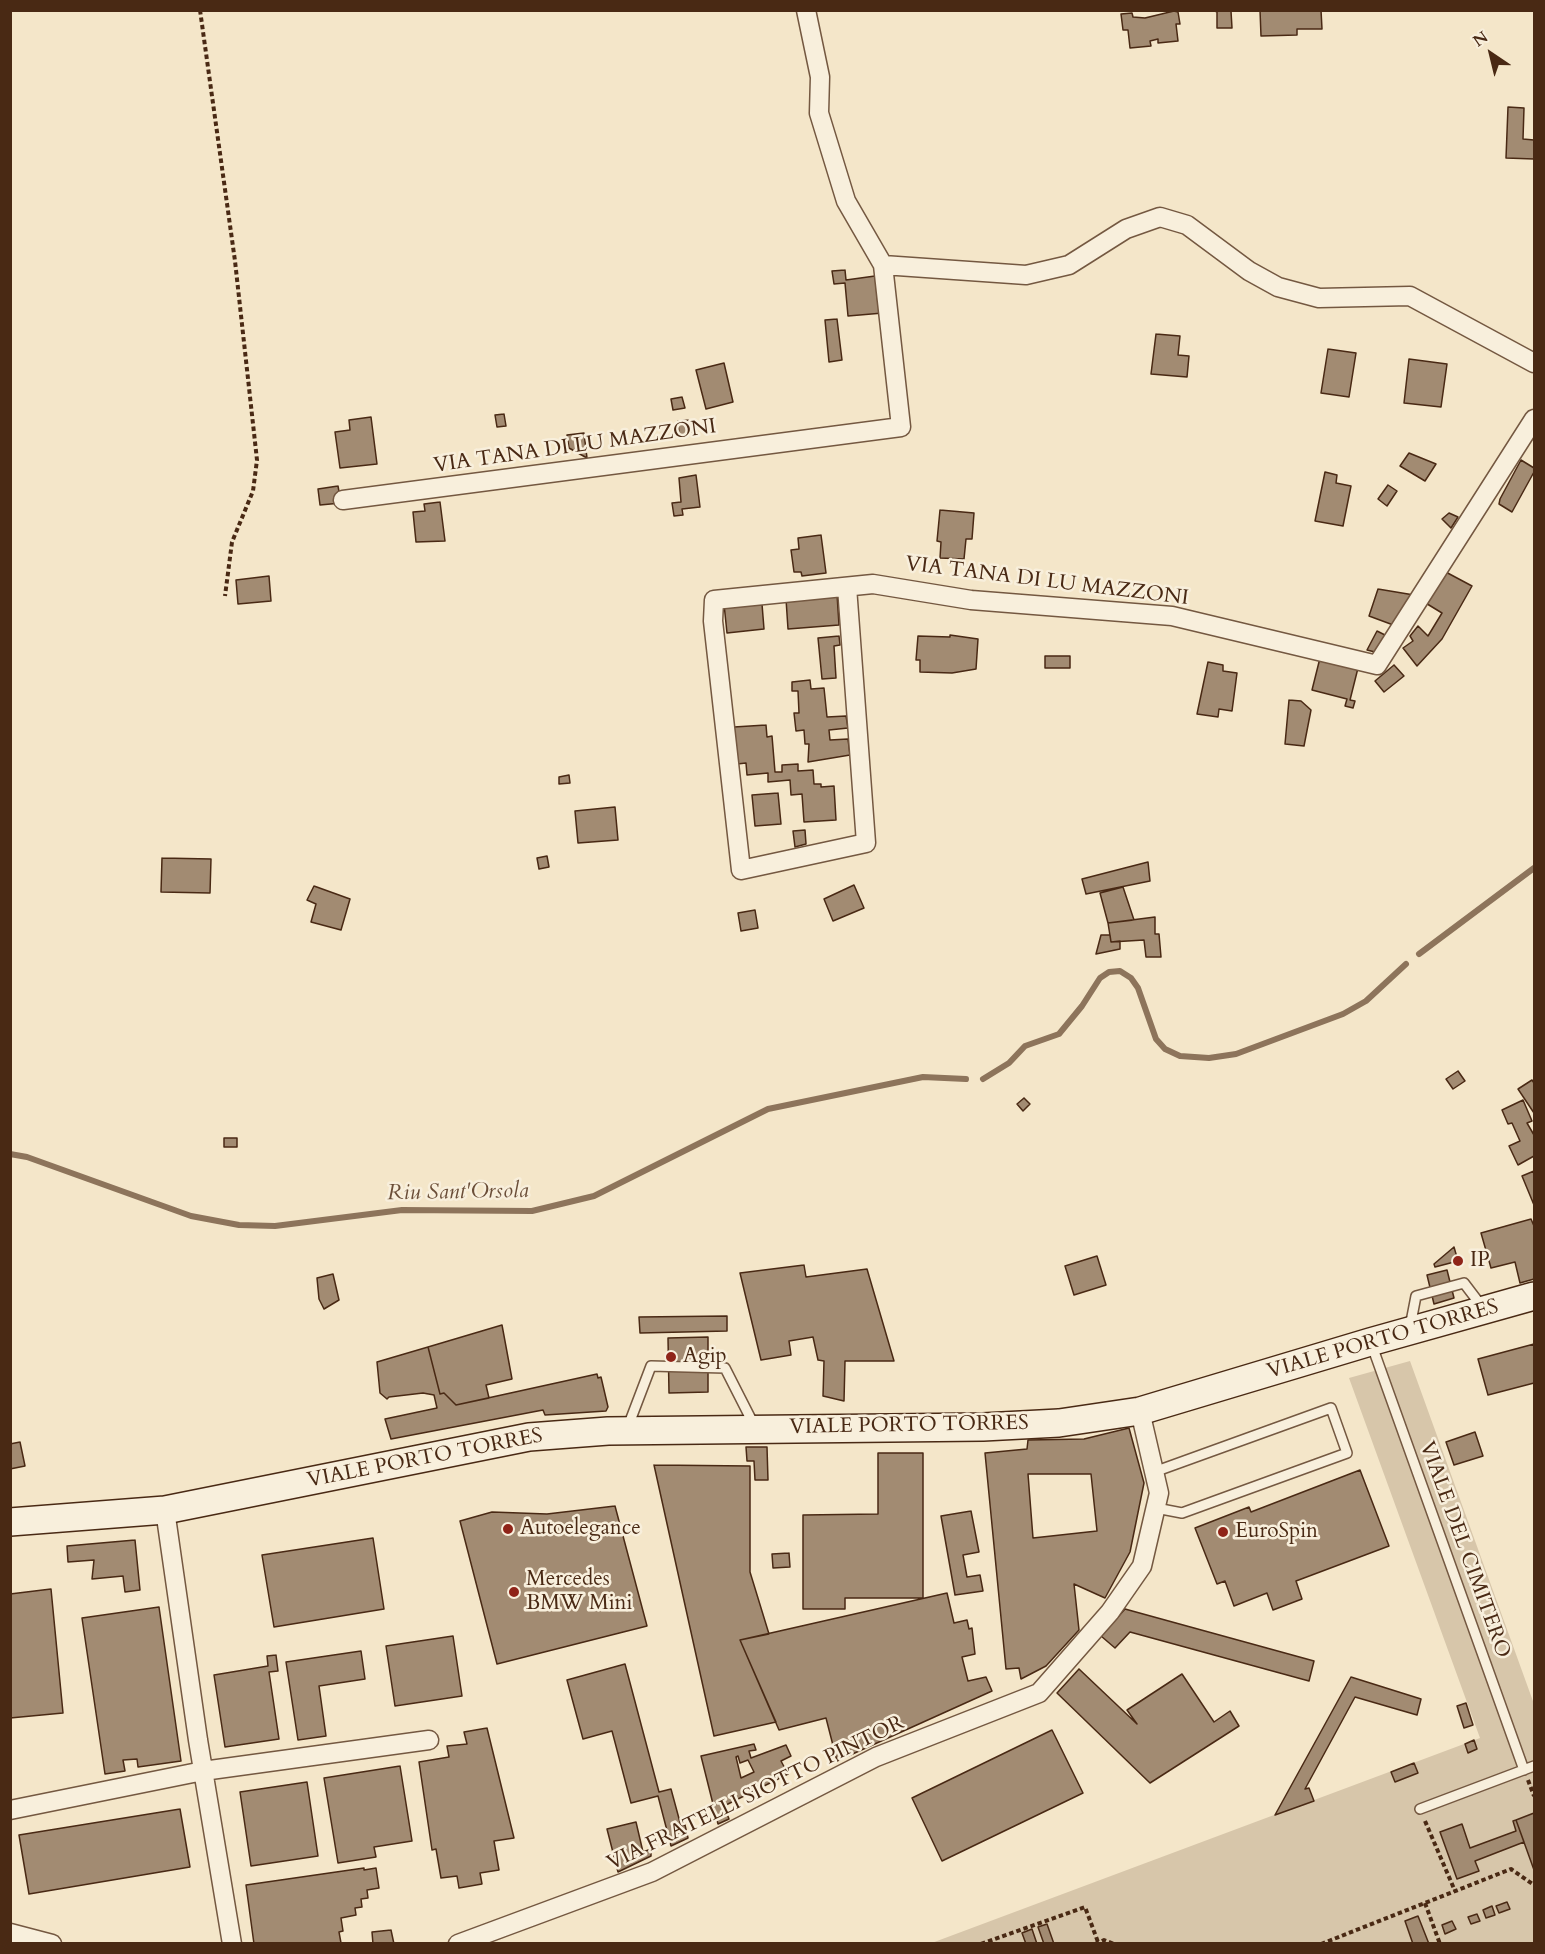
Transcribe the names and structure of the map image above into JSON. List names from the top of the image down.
{
  "streets": {
    "main road": ["VIALE PORTO TORRES"],
    "street": ["VIA TANA DI LU MAZZONI", "VIA FRATELLI SIOTTO PINTOR"],
    "lane": ["VIALE DEL CIMITERO"]
  },
  "crossings": [
    ["VIALE PORTO TORRES", "VIALE DEL CIMITERO"],
    ["VIALE PORTO TORRES", "VIA FRATELLI SIOTTO PINTOR"]
  ],
  "water": ["Riu Sant'Orsola"],
  "places": [
    "IP",
    "Agip",
    "Autoelegance",
    "EuroSpin",
    "Mercedes BMW Mini"
  ],
  "north": "top left"
}
